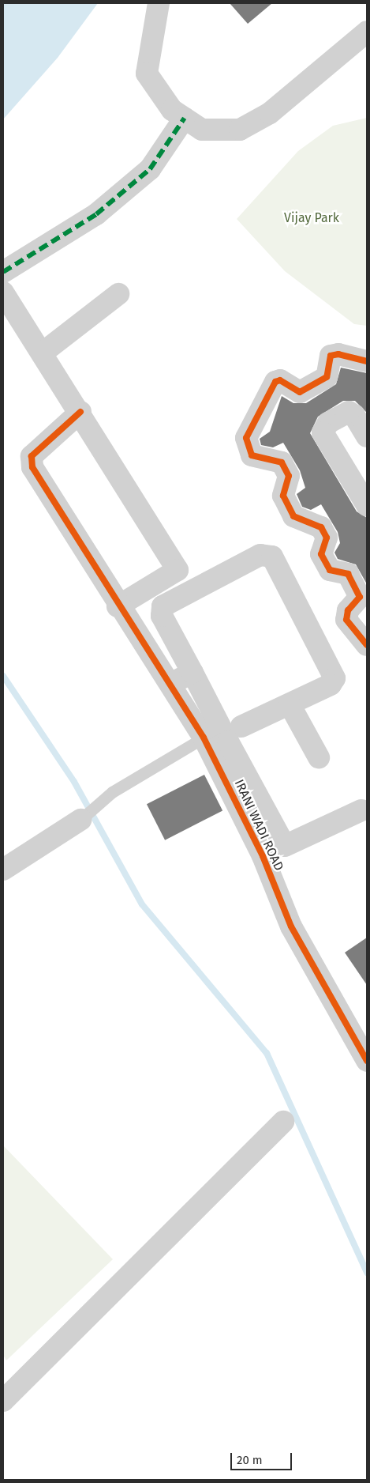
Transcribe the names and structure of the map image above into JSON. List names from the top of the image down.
{
  "streets": {
    "street": ["IRANI WADI ROAD"]
  },
  "parks": ["Vijay Park"],
  "scale_bar": "20 m"
}
